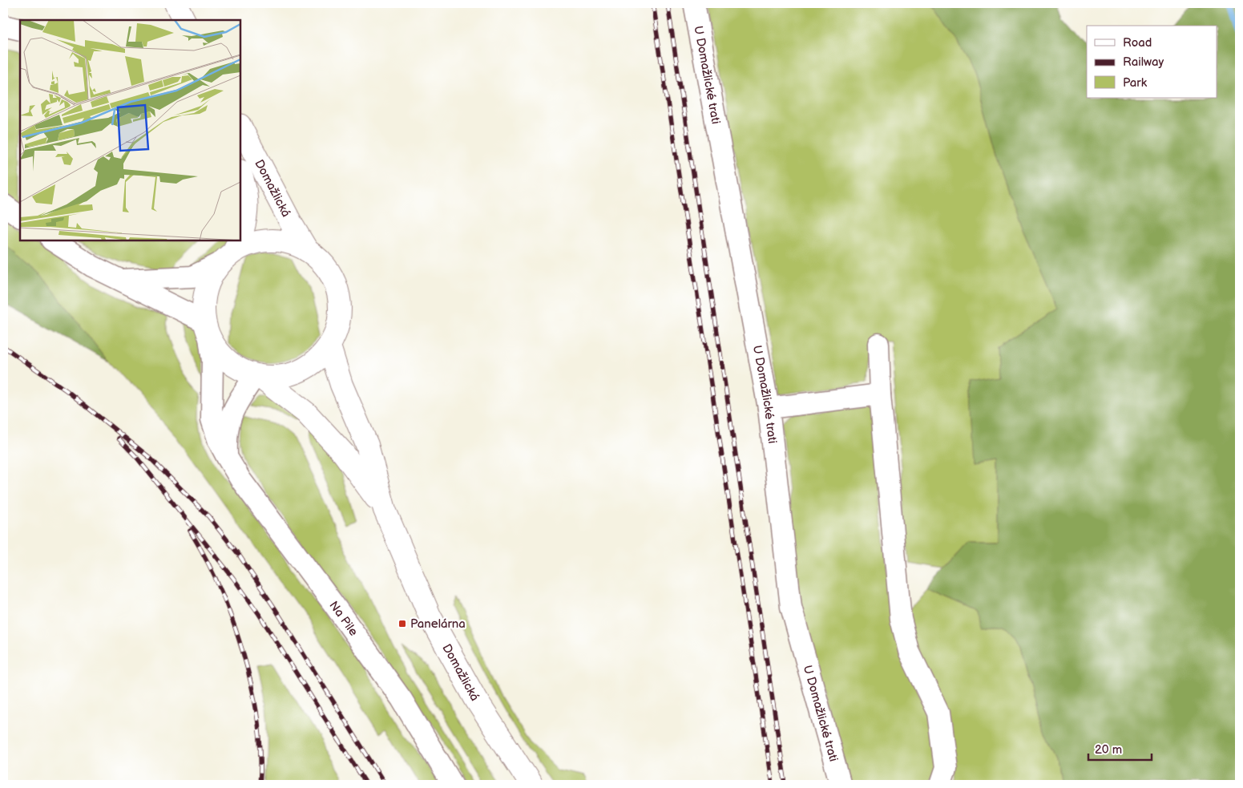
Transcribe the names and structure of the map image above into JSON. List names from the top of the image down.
{
  "streets": {
    "main road": ["Domažlická"],
    "street": ["U Domažlické trati", "Na Pile"]
  },
  "crossings": [
    ["Domažlická", "Na Pile"]
  ],
  "places": {
    "transit": ["Panelárna"]
  },
  "legend": ["Road", "Railway", "Park"],
  "scale_bar": "20 m"
}
